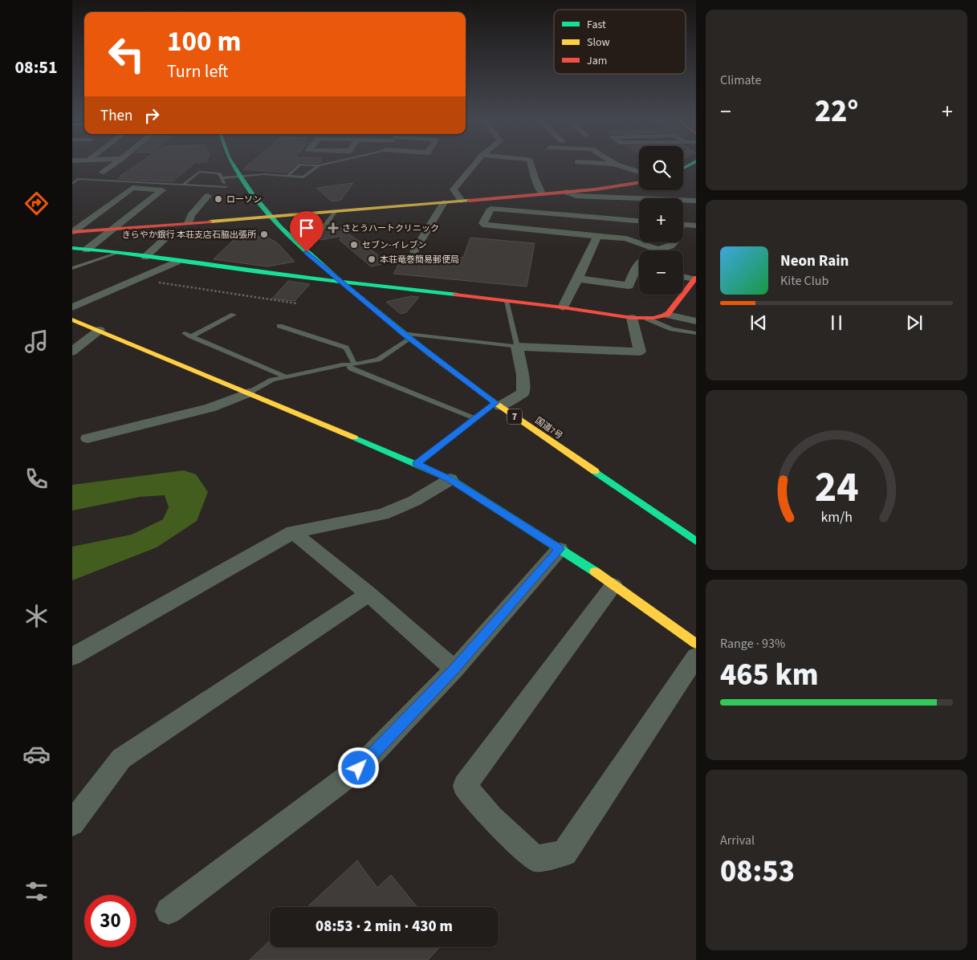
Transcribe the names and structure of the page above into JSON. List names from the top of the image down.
{
  "streets": {
    "main road": ["7", "国道7号"]
  },
  "places": {
    "other": [
      "ローソン",
      "きらやか銀行 本荘支店石脇出張所",
      "セブン-イレブン",
      "本荘竜巻簡易郵便局"
    ],
    "health": ["さとうハートクリニック"]
  },
  "legend": ["Fast", "Slow", "Jam"],
  "page": {
    "tabs": "08:51",
    "tile": [
      "Climate",
      ["Range · 93%", "465 km"],
      ["Arrival", "08:53"]
    ],
    "turn": ["100 m", "Turn left"],
    "heat": ["−", "22°", "+"],
    "then": "Then",
    "map_buttons": ["+", "−"],
    "song": ["Neon Rain", "Kite Club"],
    "limit": "30",
    "trip": "08:53 · 2 min · 430 m",
    "gauge": ["24", "km/h"]
  }
}
